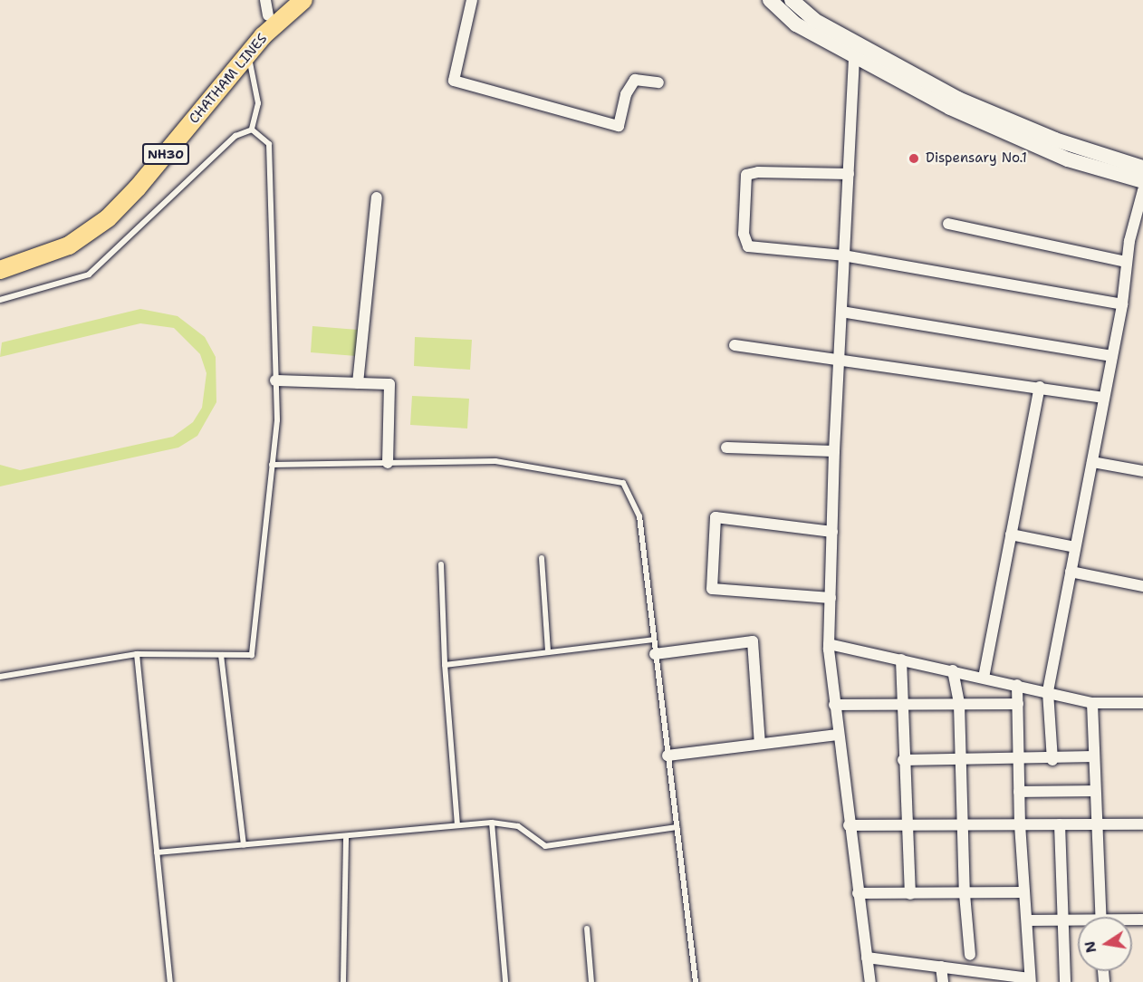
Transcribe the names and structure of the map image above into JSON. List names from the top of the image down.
{
  "streets": {
    "highway": ["CHATHAM LINES", "NH30"]
  },
  "places": ["Dispensary No.1"],
  "north": "left"
}
